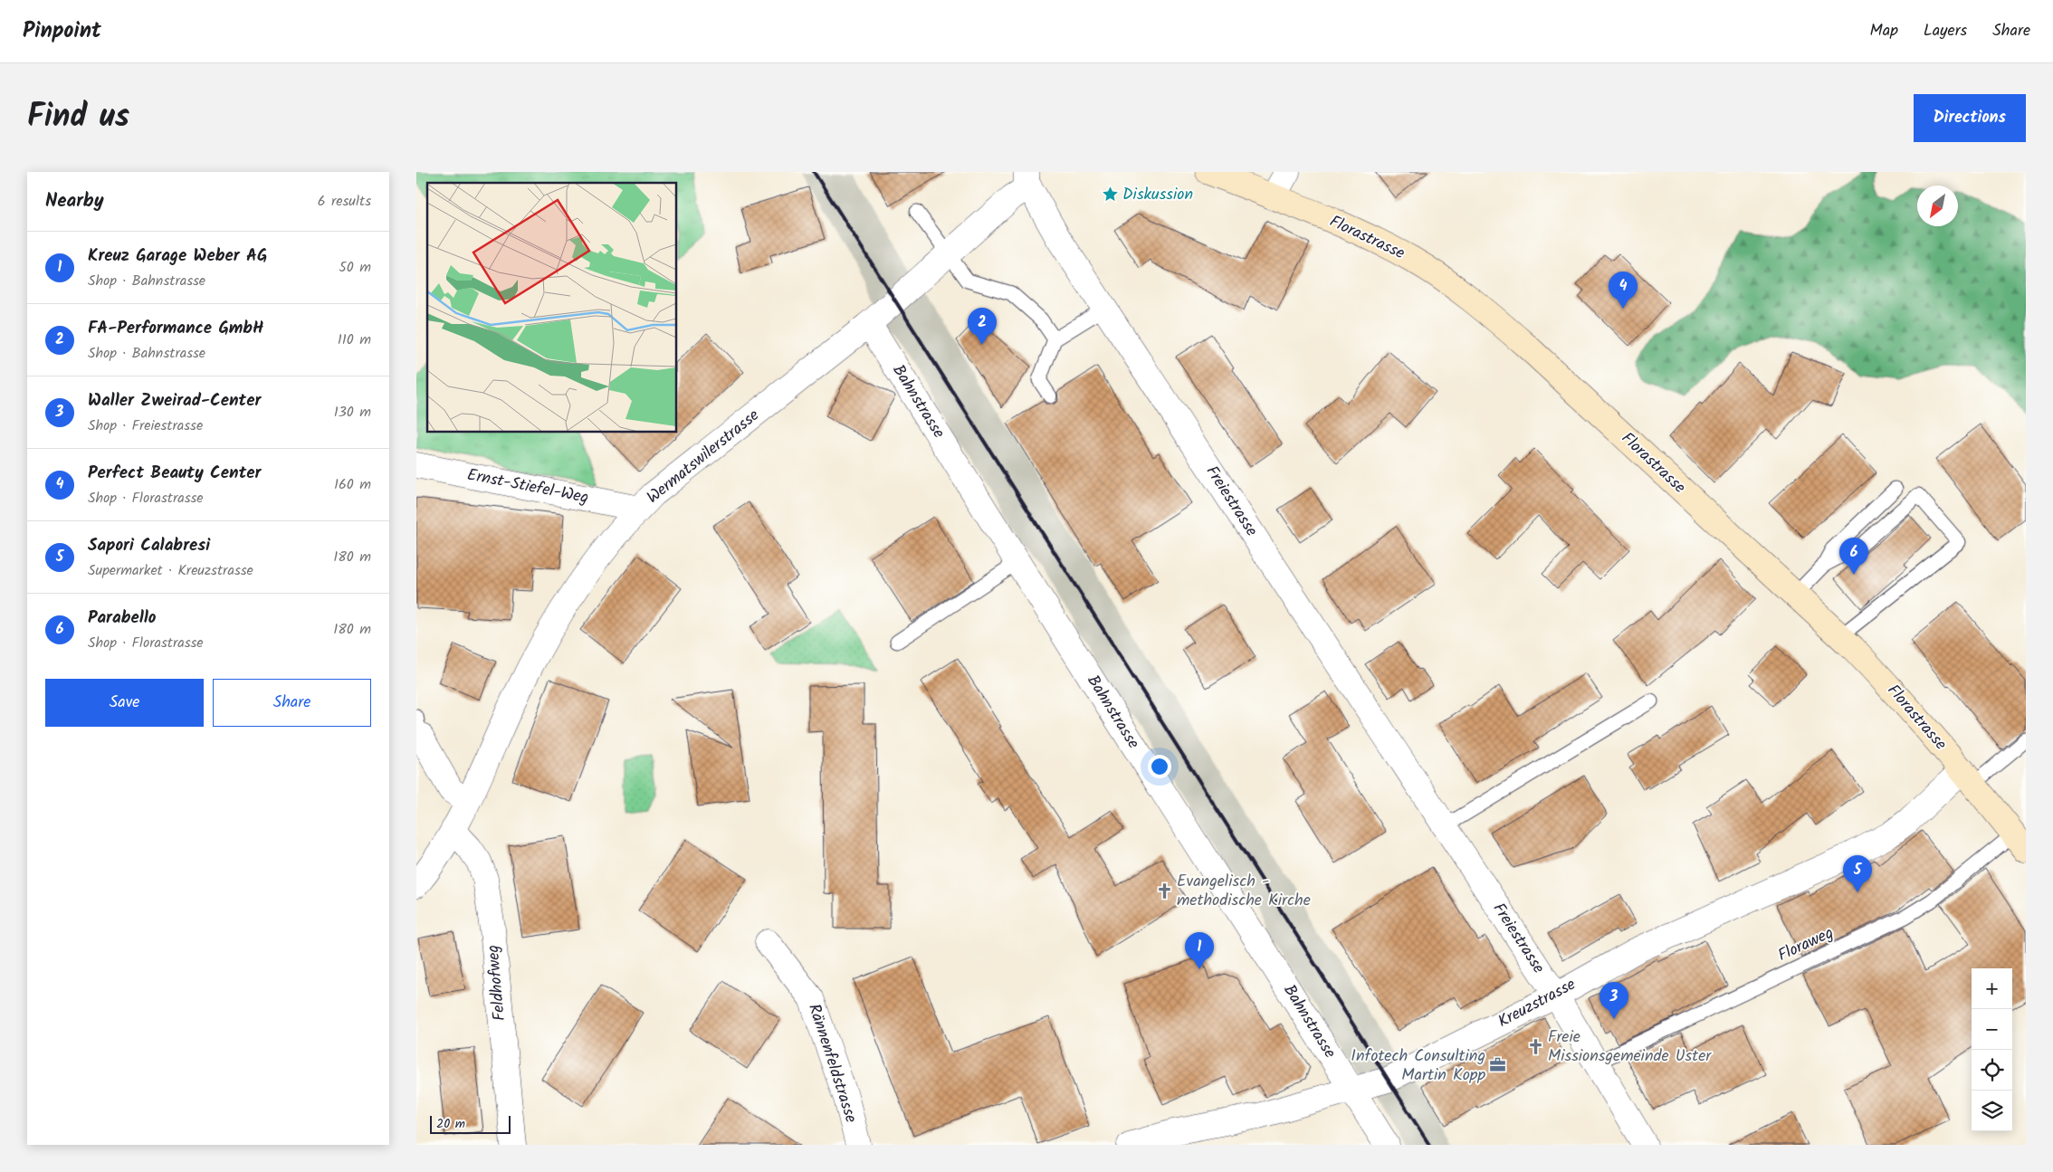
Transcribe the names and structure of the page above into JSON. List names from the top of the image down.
{
  "streets": {
    "main road": ["Florastrasse"],
    "street": [
      "Bahnstrasse",
      "Wermatswilerstrasse",
      "Ernst-Stiefel-Weg",
      "Freiestrasse",
      "Feldhofweg",
      "Kreuzstrasse",
      "Rännenfeldstrasse"
    ],
    "lane": ["Floraweg"]
  },
  "crossings": [
    ["Florastrasse", "Floraweg"],
    ["Florastrasse", "Kreuzstrasse"],
    ["Bahnstrasse", "Wermatswilerstrasse"],
    ["Bahnstrasse", "Kreuzstrasse"],
    ["Wermatswilerstrasse", "Ernst-Stiefel-Weg"],
    ["Wermatswilerstrasse", "Freiestrasse"],
    ["Wermatswilerstrasse", "Feldhofweg"],
    ["Freiestrasse", "Floraweg"],
    ["Freiestrasse", "Kreuzstrasse"]
  ],
  "places": {
    "place": ["Diskussion"],
    "church": ["Evangelisch - methodische Kirche", "Freie Missionsgemeinde Uster"],
    "office": ["Infotech Consulting Martin Kopp"]
  },
  "scale_bar": "20 m",
  "north": "bottom left",
  "page": {
    "header": "Pinpoint",
    "nav": ["Map", "Layers", "Share"],
    "title": "Find us",
    "buttons": [
      "Directions",
      ["Save", "Share"]
    ],
    "heading": ["Nearby", "6 results"],
    "list": [
      {
        "mark": "1",
        "name": "Kreuz Garage Weber AG",
        "note": "Shop · Bahnstrasse",
        "value": "50 m"
      },
      {
        "mark": "2",
        "name": "FA-Performance GmbH",
        "note": "Shop · Bahnstrasse",
        "value": "110 m"
      },
      {
        "mark": "3",
        "name": "Waller Zweirad-Center",
        "note": "Shop · Freiestrasse",
        "value": "130 m"
      },
      {
        "mark": "4",
        "name": "Perfect Beauty Center",
        "note": "Shop · Florastrasse",
        "value": "160 m"
      },
      {
        "mark": "5",
        "name": "Sapori Calabresi",
        "note": "Supermarket · Kreuzstrasse",
        "value": "180 m"
      },
      {
        "mark": "6",
        "name": "Parabello",
        "note": "Shop · Florastrasse",
        "value": "180 m"
      }
    ],
    "pins": [
      "4",
      "2",
      "6",
      "5",
      "1",
      "3"
    ],
    "map_buttons": ["+", "−"],
    "scale": "20 m"
  }
}
